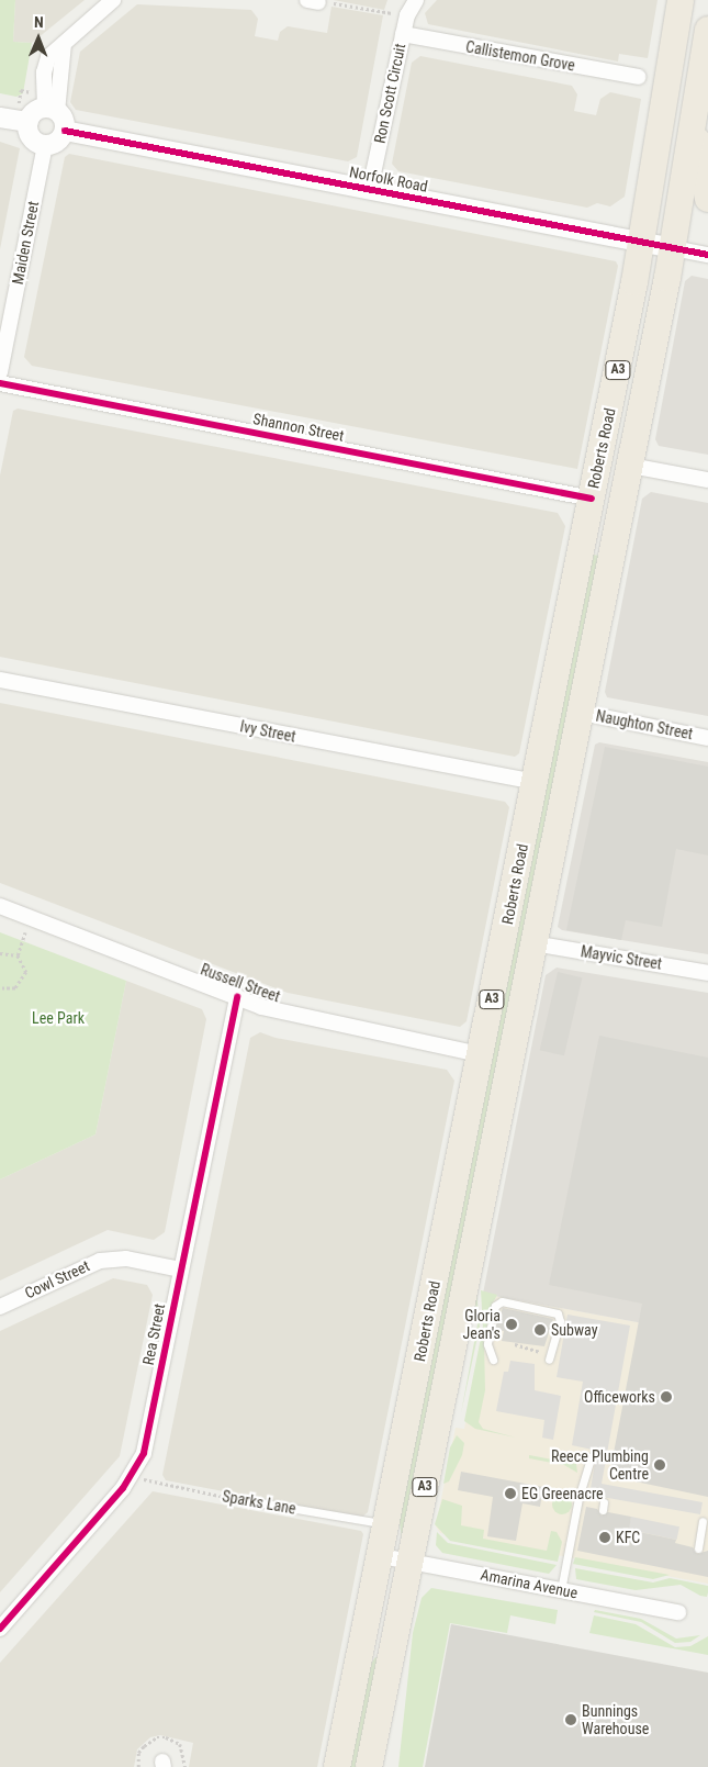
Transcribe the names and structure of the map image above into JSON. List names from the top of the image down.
{
  "streets": {
    "highway": ["A3", "Roberts Road"],
    "street": [
      "Callistemon Grove",
      "Ron Scott Circuit",
      "Norfolk Road",
      "Maiden Street",
      "Shannon Street",
      "Naughton Street",
      "Ivy Street",
      "Mayvic Street",
      "Russell Street",
      "Cowl Street",
      "Rea Street",
      "Amarina Avenue"
    ],
    "lane": ["Sparks Lane"]
  },
  "crossings": [
    ["Callistemon Grove", "Ron Scott Circuit"],
    ["Ron Scott Circuit", "Norfolk Road"],
    ["Norfolk Road", "Maiden Street"],
    ["Norfolk Road", "Roberts Road"],
    ["Shannon Street", "Roberts Road"],
    ["Roberts Road", "Naughton Street"],
    ["Roberts Road", "Ivy Street"],
    ["Roberts Road", "Mayvic Street"],
    ["Roberts Road", "Russell Street"],
    ["Roberts Road", "Sparks Lane"],
    ["Roberts Road", "Amarina Avenue"],
    ["Russell Street", "Rea Street"],
    ["Cowl Street", "Rea Street"],
    ["Rea Street", "Sparks Lane"]
  ],
  "parks": ["Lee Park"],
  "places": [
    "Gloria Jean's",
    "Subway",
    "Officeworks",
    "Reece Plumbing Centre",
    "EG Greenacre",
    "KFC",
    "Bunnings Warehouse"
  ],
  "north": "top"
}
